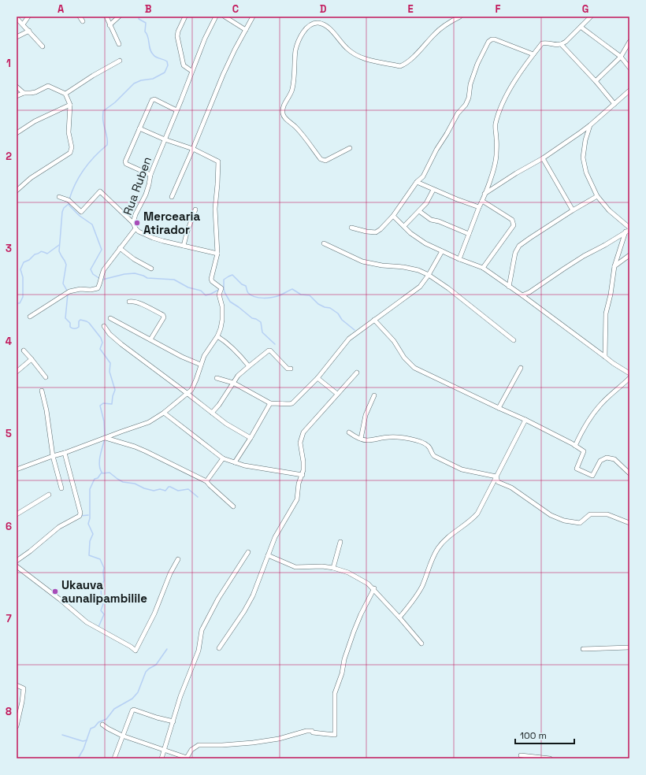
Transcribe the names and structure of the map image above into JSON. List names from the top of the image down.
{
  "streets": {
    "street": ["Rua Ruben"]
  },
  "places": ["Mercearia Atirador", "Ukauva aunalipambilile"],
  "scale_bar": "100 m",
  "grid": {
    "columns": [
      "A",
      "B",
      "C",
      "D",
      "E",
      "F",
      "G"
    ],
    "rows": [
      "1",
      "2",
      "3",
      "4",
      "5",
      "6",
      "7",
      "8"
    ]
  }
}
